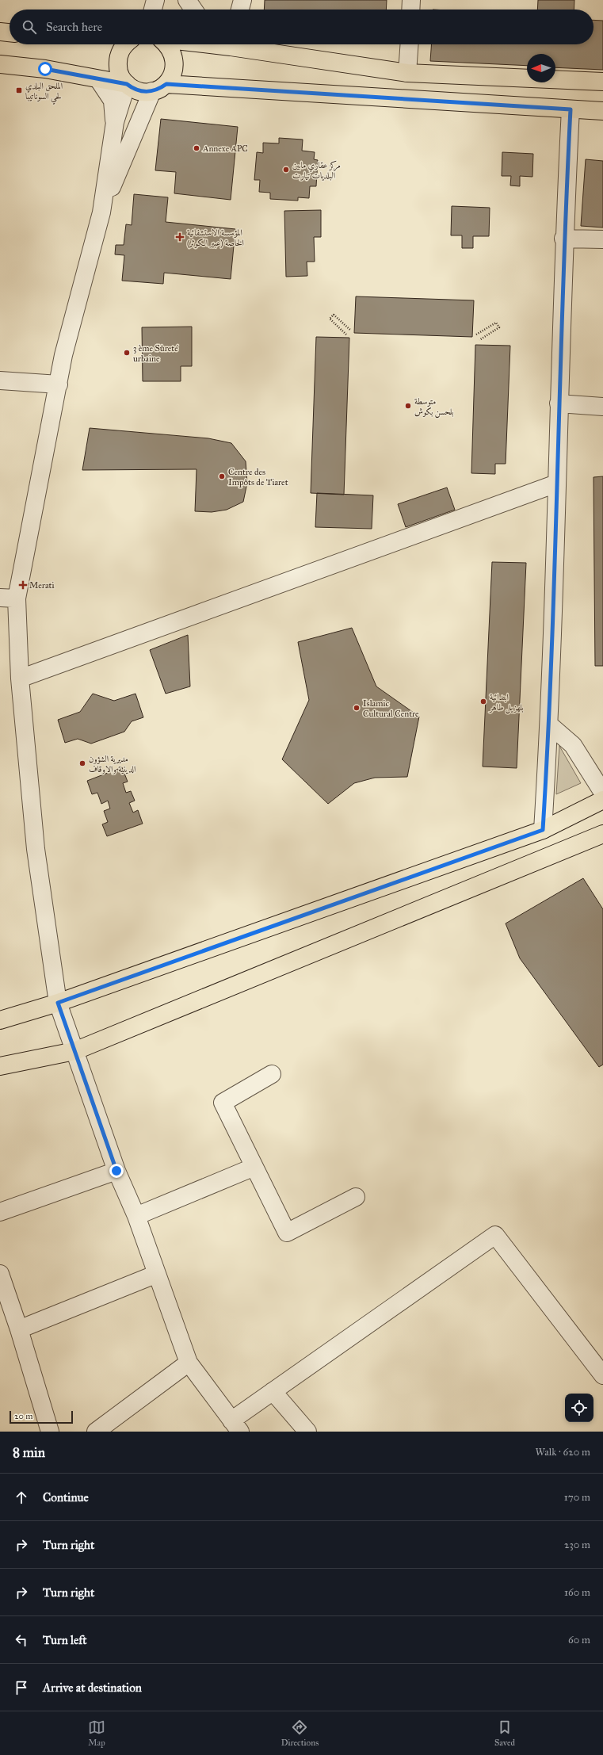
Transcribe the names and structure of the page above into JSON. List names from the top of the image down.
{
  "places": {
    "transit": ["الملحق البلدي لحي السوناتيبا"],
    "other": [
      "Annexe APC",
      "مركز عقاري مابين البلديات تيارت",
      "3 ème Sûreté urbaine",
      "متوسطة بلحسن بكوش",
      "Centre des Impôts de Tiaret",
      "ابتدائية بلهزيل طاهر",
      "Islamic Cultural Centre",
      "مديرية الشؤون الدينية والاوقاف"
    ],
    "health": ["المؤسسة الاستشفائية الخاصة (عبير الكوثر)", "Merati"]
  },
  "scale_bar": "20 m",
  "north": "left",
  "page": {
    "search": "Search here",
    "scale": "20 m",
    "heading": ["8 min", "Walk · 620 m"],
    "list": [
      ["Continue", "170 m"],
      ["Turn right", "230 m"],
      ["Turn right", "160 m"],
      ["Turn left", "60 m"],
      "Arrive at destination"
    ],
    "nav": ["Map", "Directions", "Saved"]
  }
}
